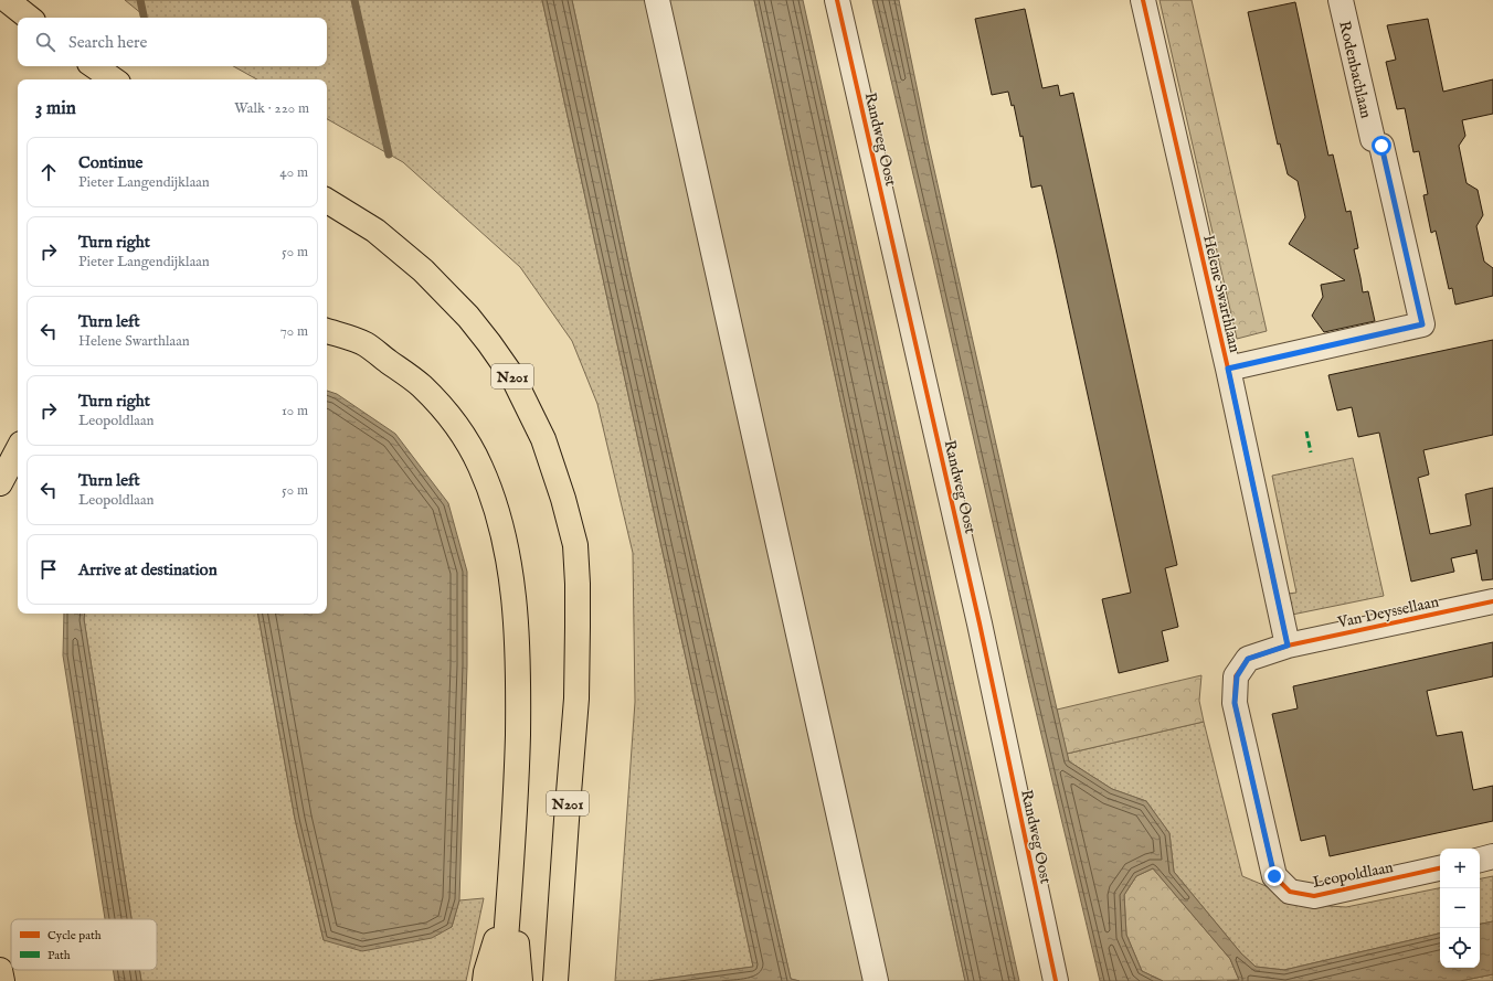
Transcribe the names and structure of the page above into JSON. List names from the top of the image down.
{
  "streets": {
    "highway": ["N201"],
    "street": [
      "Rodenbachlaan",
      "Randweg Oost",
      "Helene Swarthlaan",
      "Van Deyssellaan",
      "Leopoldlaan"
    ]
  },
  "crossings": [
    ["Rodenbachlaan", "Helene Swarthlaan"],
    ["Helene Swarthlaan", "Van Deyssellaan"],
    ["Helene Swarthlaan", "Leopoldlaan"],
    ["Van Deyssellaan", "Leopoldlaan"]
  ],
  "legend": ["Cycle path", "Path"],
  "page": {
    "search": "Search here",
    "heading": ["3 min", "Walk · 220 m"],
    "list": [
      ["Continue", "Pieter Langendijklaan", "40 m"],
      ["Turn right", "Pieter Langendijklaan", "50 m"],
      ["Turn left", "Helene Swarthlaan", "70 m"],
      ["Turn right", "Leopoldlaan", "10 m"],
      ["Turn left", "Leopoldlaan", "50 m"],
      "Arrive at destination"
    ],
    "map_buttons": ["+", "−"]
  }
}
